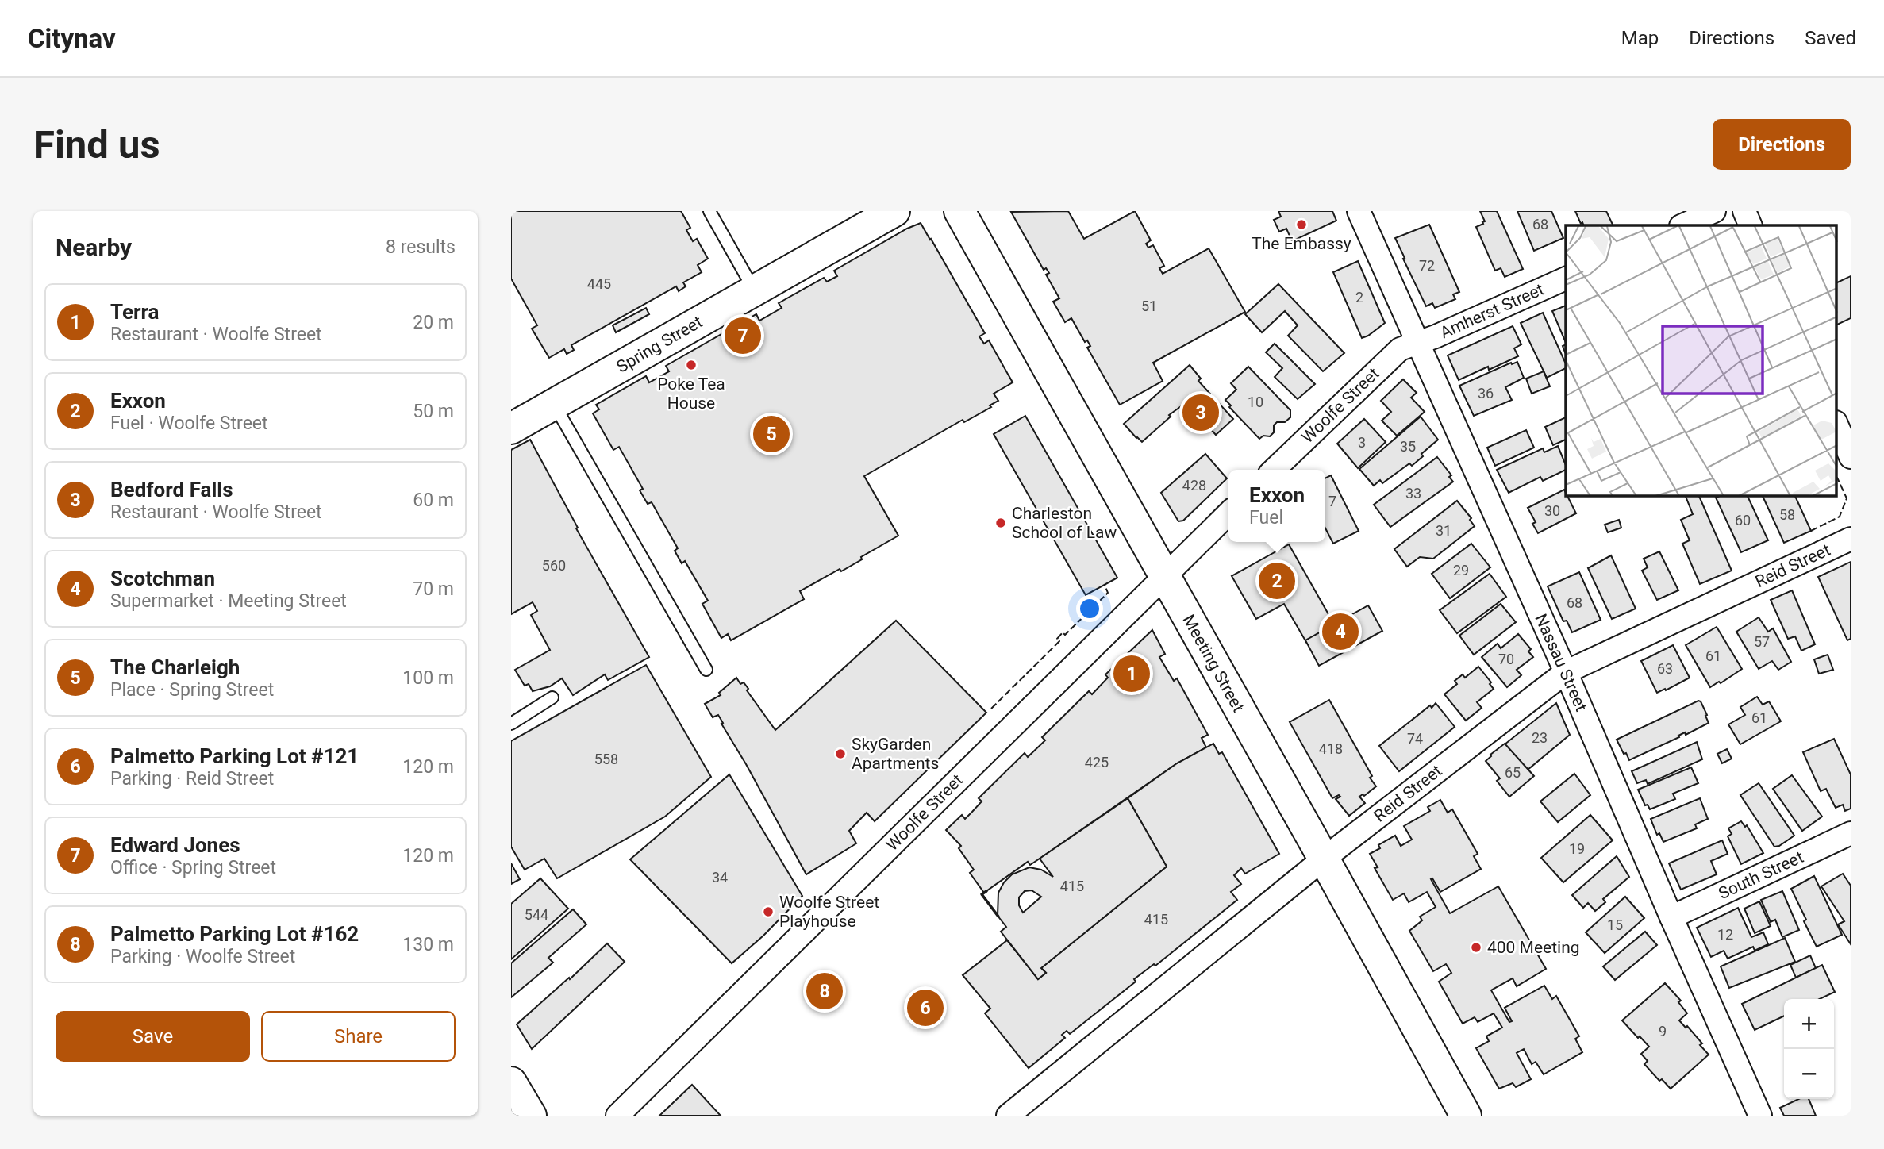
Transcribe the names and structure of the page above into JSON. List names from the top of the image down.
{
  "streets": {
    "main road": ["Spring Street", "Meeting Street"],
    "street": [
      "Amherst Street",
      "Woolfe Street",
      "Reid Street",
      "Nassau Street",
      "South Street"
    ]
  },
  "crossings": [
    ["Amherst Street", "Woolfe Street"],
    ["Amherst Street", "Nassau Street"],
    ["Woolfe Street", "Nassau Street"],
    ["Woolfe Street", "Meeting Street"],
    ["Reid Street", "Nassau Street"],
    ["Reid Street", "Meeting Street"],
    ["Nassau Street", "South Street"]
  ],
  "places": [
    "The Embassy",
    "Poke Tea House",
    "Charleston School of Law",
    "SkyGarden Apartments",
    "Woolfe Street Playhouse",
    "400 Meeting"
  ],
  "house_numbers": [
    "68",
    "72",
    "445",
    "2",
    "51",
    "36",
    "10",
    "3",
    "35",
    "428",
    "33",
    "7",
    "30",
    "58",
    "60",
    "31",
    "560",
    "29",
    "68",
    "57",
    "61",
    "70",
    "63",
    "61",
    "23",
    "74",
    "418",
    "558",
    "425",
    "65",
    "19",
    "34",
    "415",
    "544",
    "415",
    "15",
    "12",
    "9"
  ],
  "page": {
    "header": "Citynav",
    "nav": ["Map", "Directions", "Saved"],
    "buttons": [
      "Directions",
      ["Save", "Share"]
    ],
    "title": "Find us",
    "heading": ["Nearby", "8 results"],
    "list": [
      {
        "mark": "1",
        "name": "Terra",
        "note": "Restaurant · Woolfe Street",
        "value": "20 m"
      },
      {
        "mark": "2",
        "name": "Exxon",
        "note": "Fuel · Woolfe Street",
        "value": "50 m"
      },
      {
        "mark": "3",
        "name": "Bedford Falls",
        "note": "Restaurant · Woolfe Street",
        "value": "60 m"
      },
      {
        "mark": "4",
        "name": "Scotchman",
        "note": "Supermarket · Meeting Street",
        "value": "70 m"
      },
      {
        "mark": "5",
        "name": "The Charleigh",
        "note": "Place · Spring Street",
        "value": "100 m"
      },
      {
        "mark": "6",
        "name": "Palmetto Parking Lot #121",
        "note": "Parking · Reid Street",
        "value": "120 m"
      },
      {
        "mark": "7",
        "name": "Edward Jones",
        "note": "Office · Spring Street",
        "value": "120 m"
      },
      {
        "mark": "8",
        "name": "Palmetto Parking Lot #162",
        "note": "Parking · Woolfe Street",
        "value": "130 m"
      }
    ],
    "pins": [
      "7",
      "3",
      "5",
      "2",
      "4",
      "1",
      "8",
      "6"
    ],
    "popup": ["Exxon", "Fuel"],
    "map_buttons": ["+", "−"]
  }
}
